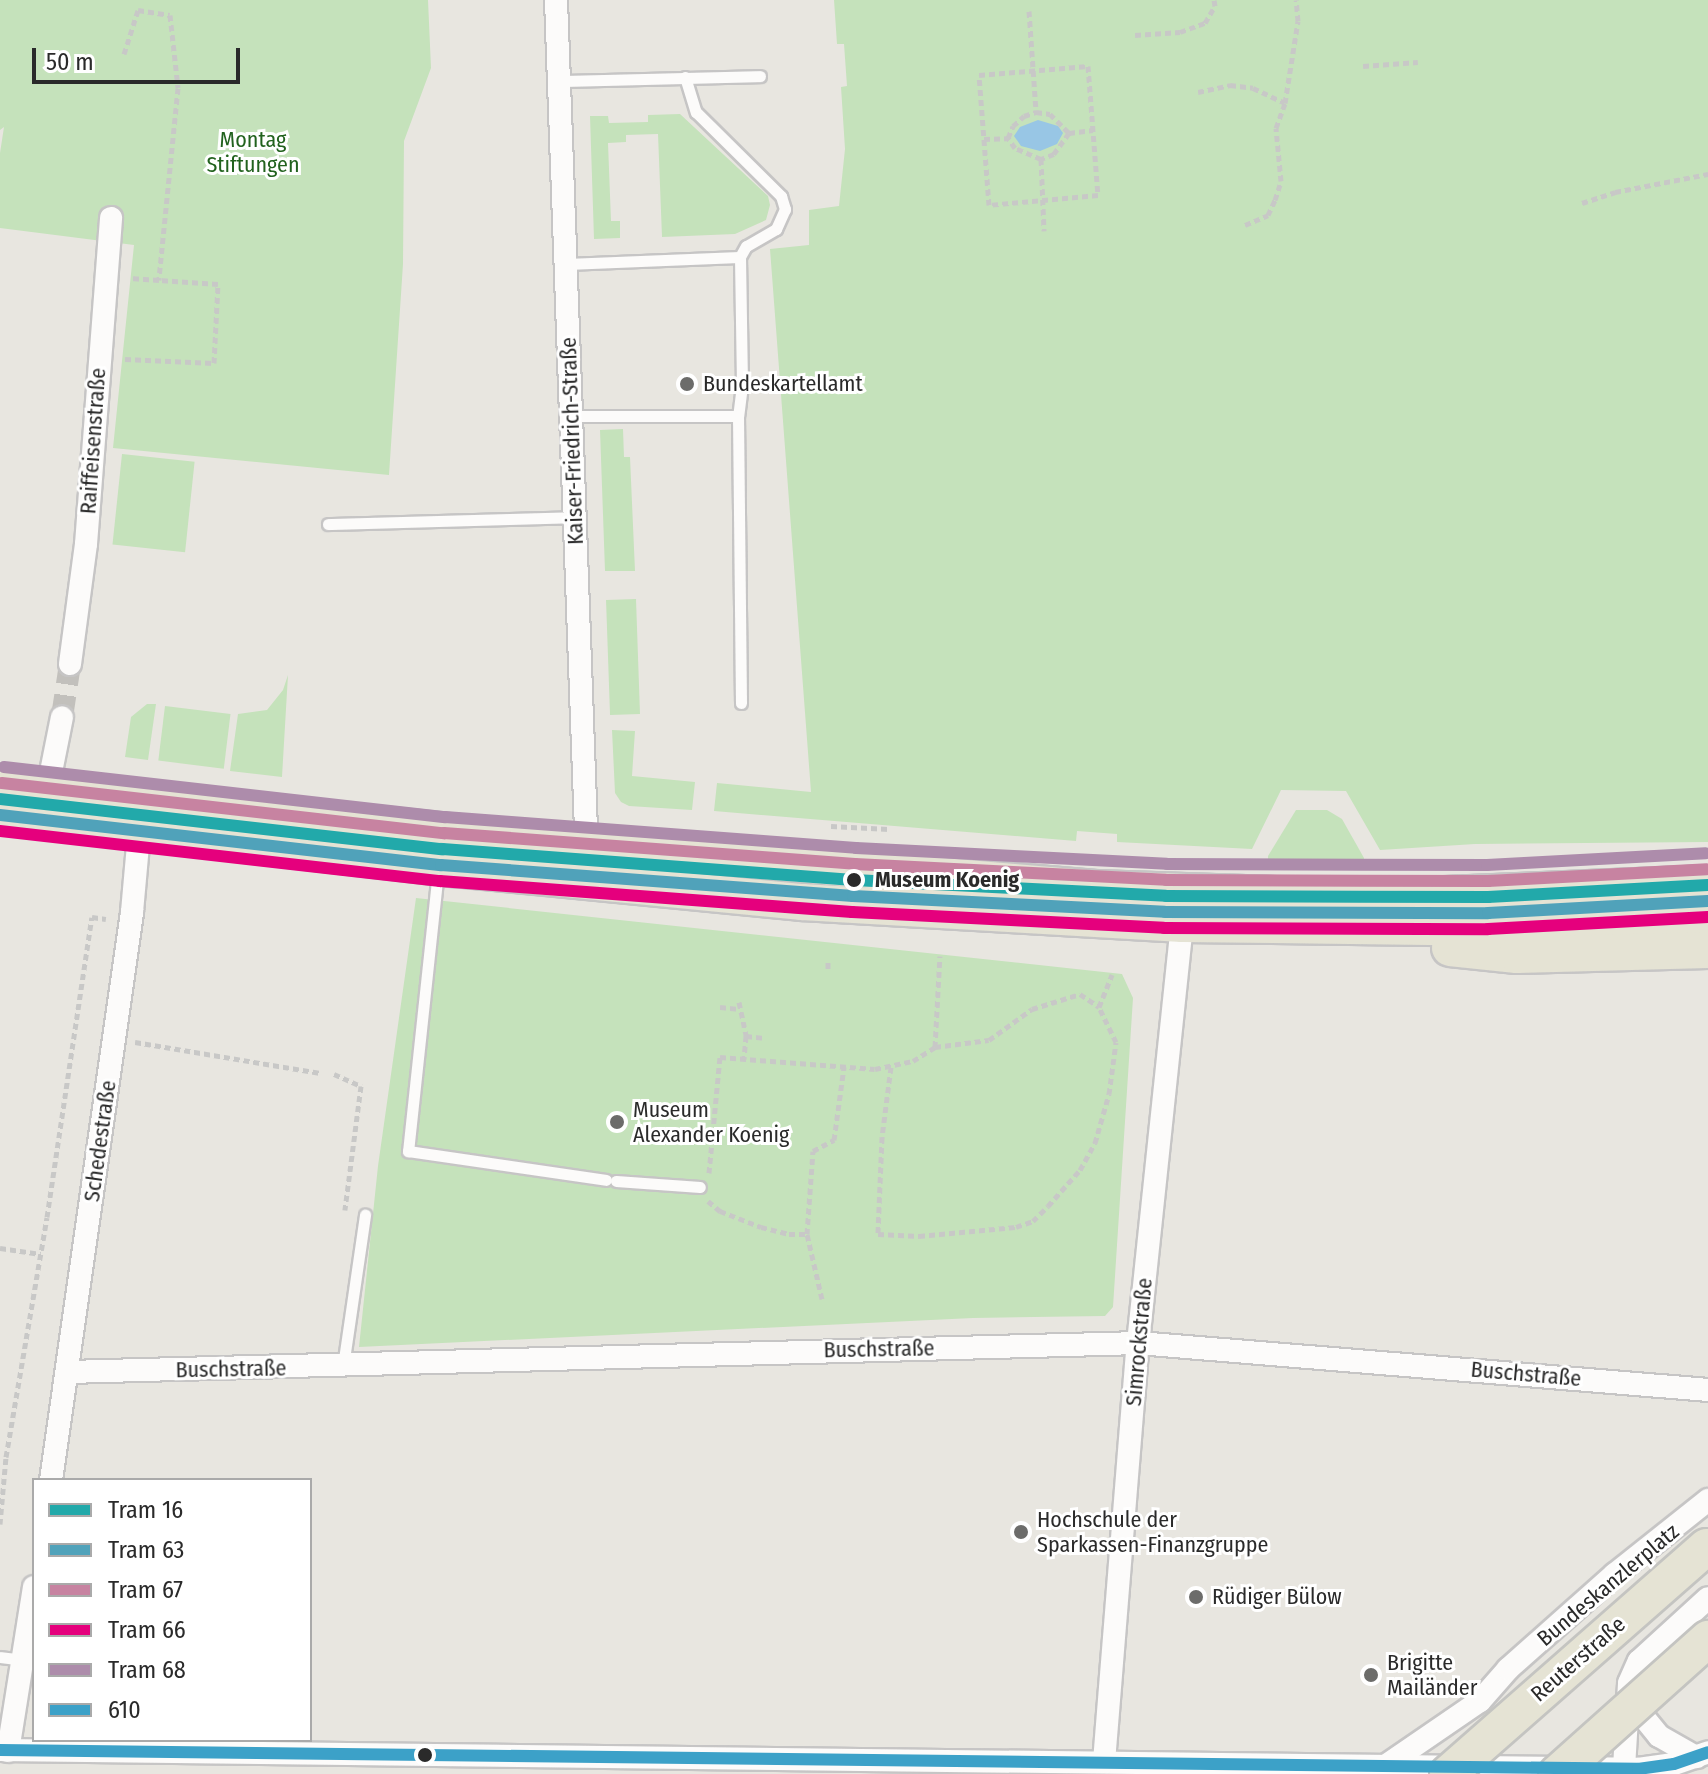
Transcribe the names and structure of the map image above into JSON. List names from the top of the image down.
{
  "streets": {
    "main road": ["Reuterstraße"],
    "street": [
      "Raiffeisenstraße",
      "Kaiser-Friedrich-Straße",
      "Schedestraße",
      "Simrockstraße",
      "Buschstraße",
      "Bundeskanzlerplatz"
    ]
  },
  "crossings": [
    ["Schedestraße", "Buschstraße"],
    ["Simrockstraße", "Buschstraße"]
  ],
  "parks": ["Montag Stiftungen"],
  "places": [
    "Bundeskartellamt",
    "Museum Koenig",
    "Museum Alexander Koenig",
    "Hochschule der Sparkassen-Finanzgruppe",
    "Rüdiger Bülow",
    "Brigitte Mailänder"
  ],
  "lines": [
    "tram line 68",
    "tram line 67",
    "tram line 16",
    "tram line 63",
    "tram line 66",
    "transit line 610"
  ],
  "legend": [
    "Tram 16",
    "Tram 63",
    "Tram 67",
    "Tram 66",
    "Tram 68",
    "610"
  ],
  "scale_bar": "50 m"
}
